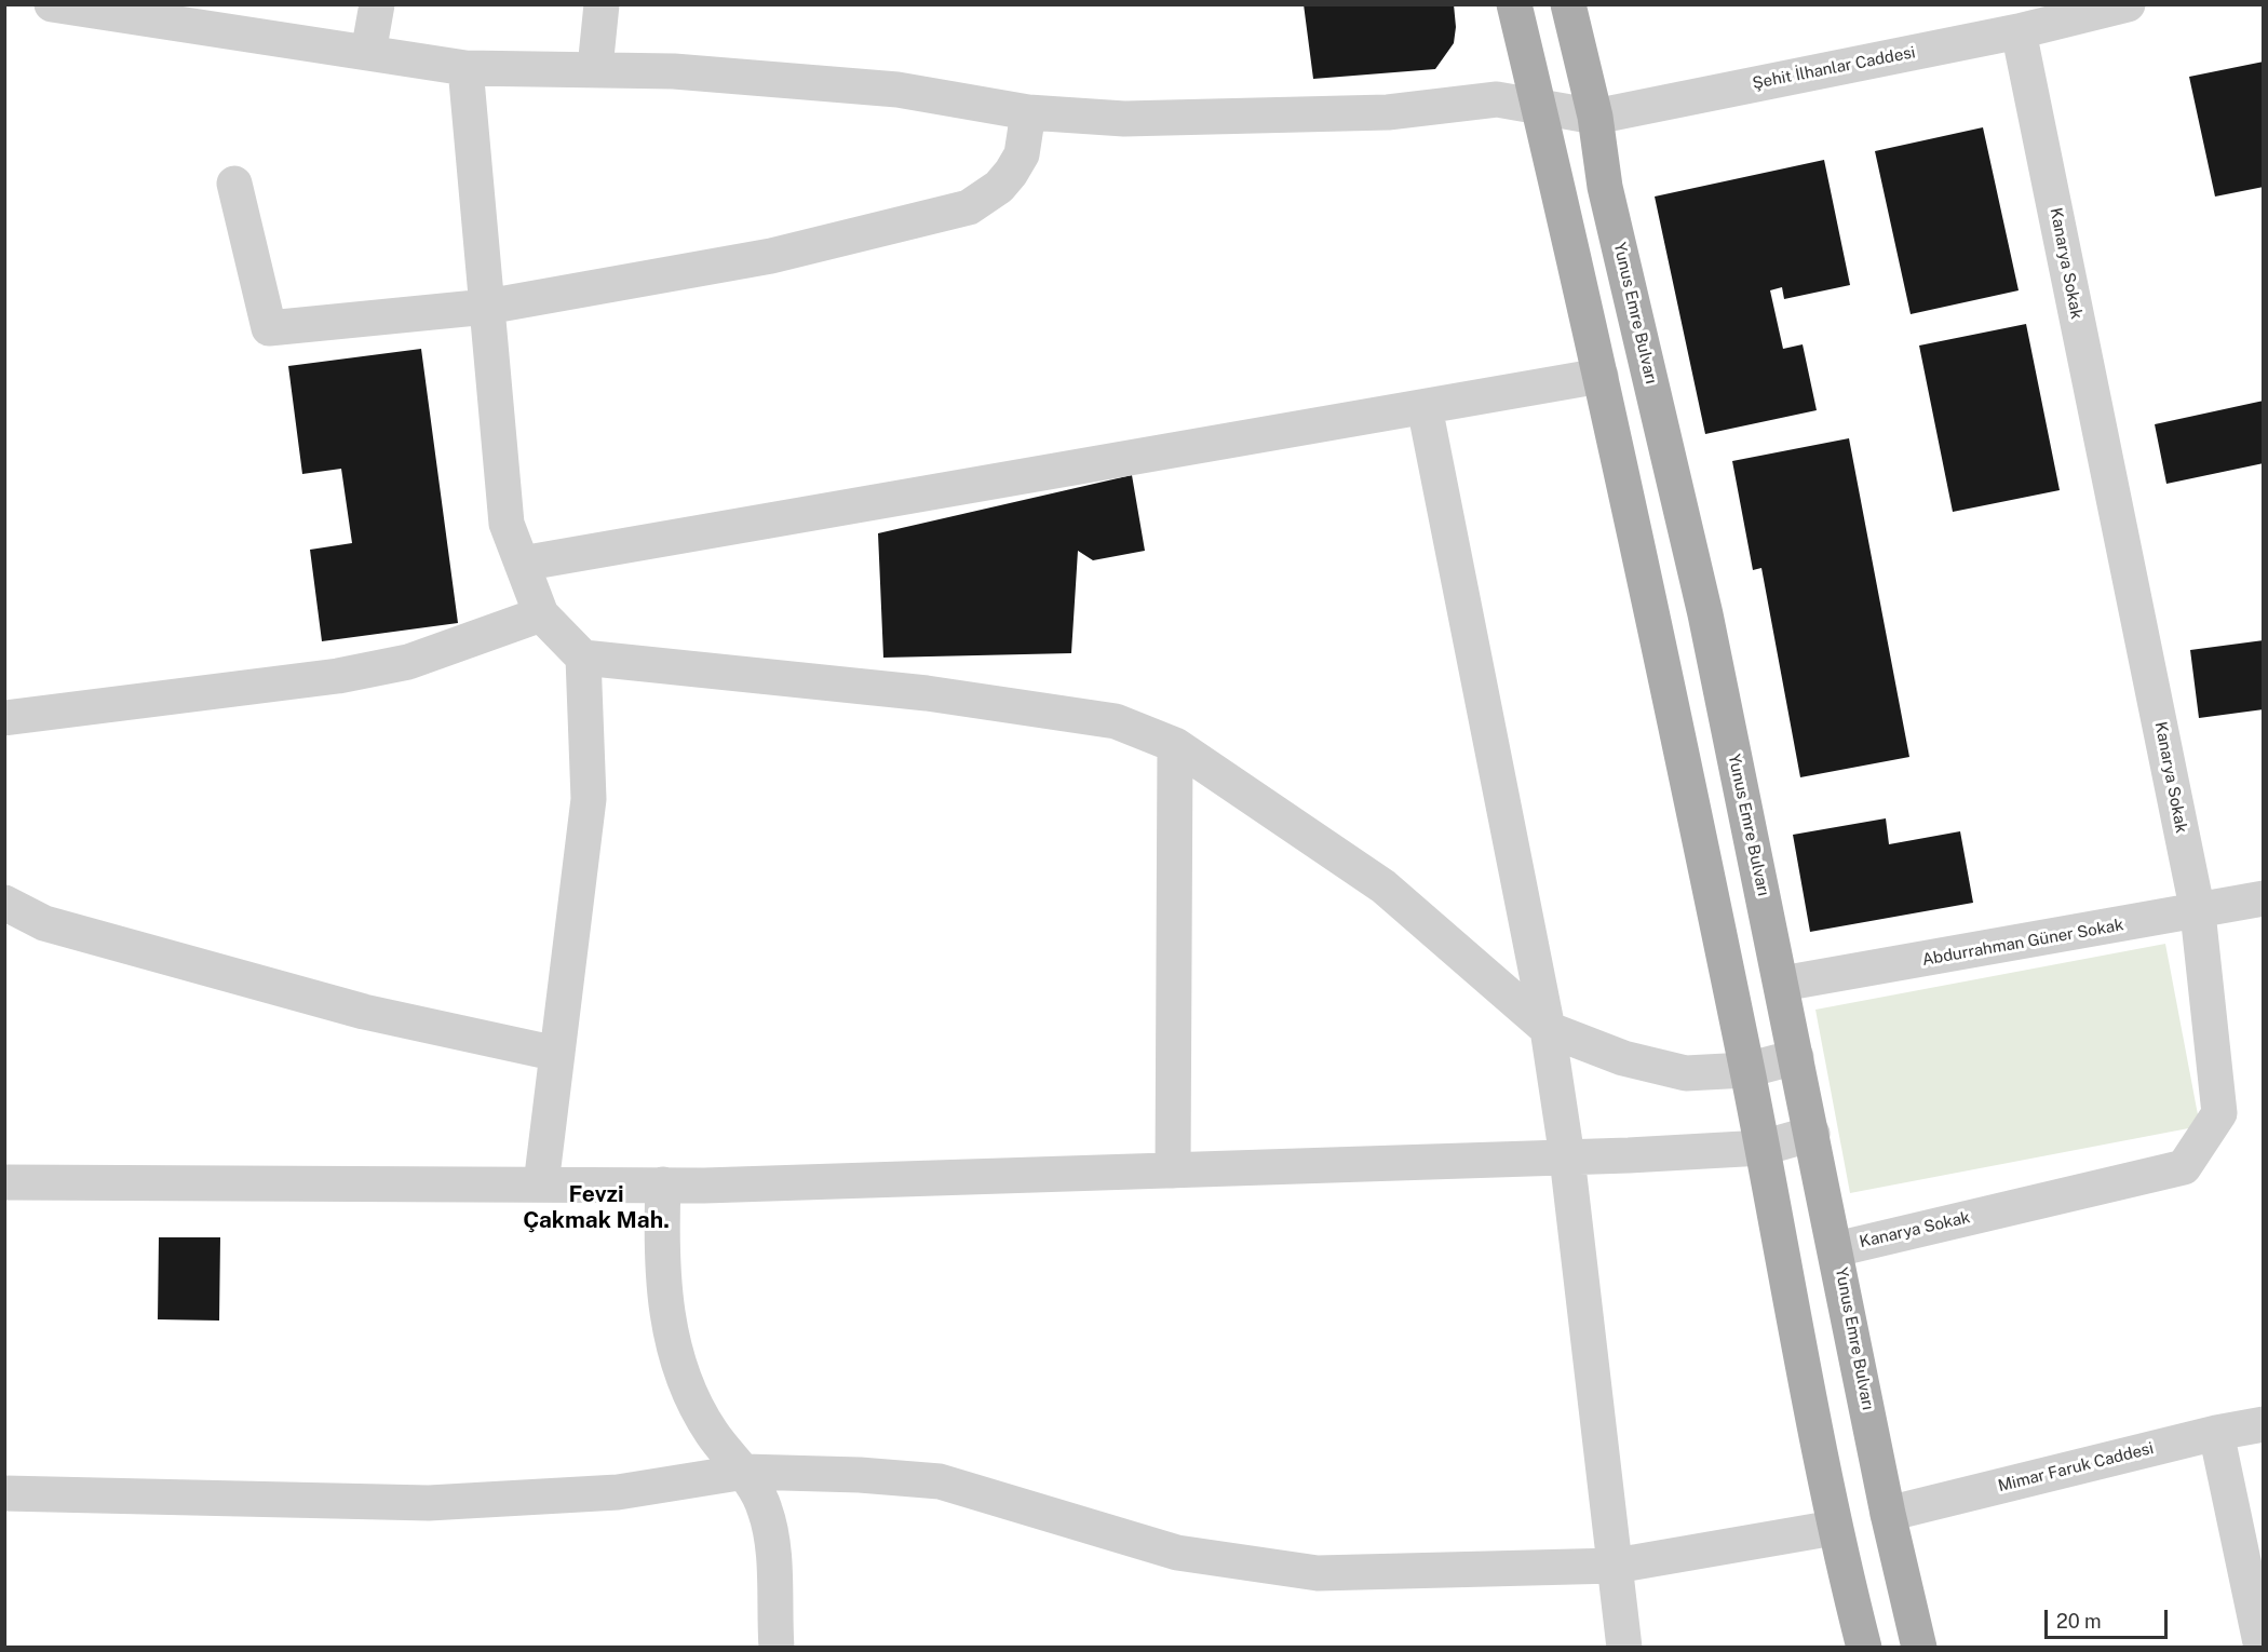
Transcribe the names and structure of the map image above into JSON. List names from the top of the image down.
{
  "streets": {
    "main road": ["Yunus Emre Bulvarı"],
    "street": [
      "Şehit İlhanlar Caddesi",
      "Kanarya Sokak",
      "Abdurrahman Güner Sokak",
      "Mimar Faruk Caddesi"
    ]
  },
  "crossings": [
    ["Şehit İlhanlar Caddesi", "Kanarya Sokak"],
    ["Şehit İlhanlar Caddesi", "Yunus Emre Bulvarı"],
    ["Kanarya Sokak", "Yunus Emre Bulvarı"],
    ["Kanarya Sokak", "Abdurrahman Güner Sokak"],
    ["Yunus Emre Bulvarı", "Abdurrahman Güner Sokak"],
    ["Yunus Emre Bulvarı", "Mimar Faruk Caddesi"]
  ],
  "districts": ["Fevzi Çakmak Mah."],
  "scale_bar": "20 m"
}
